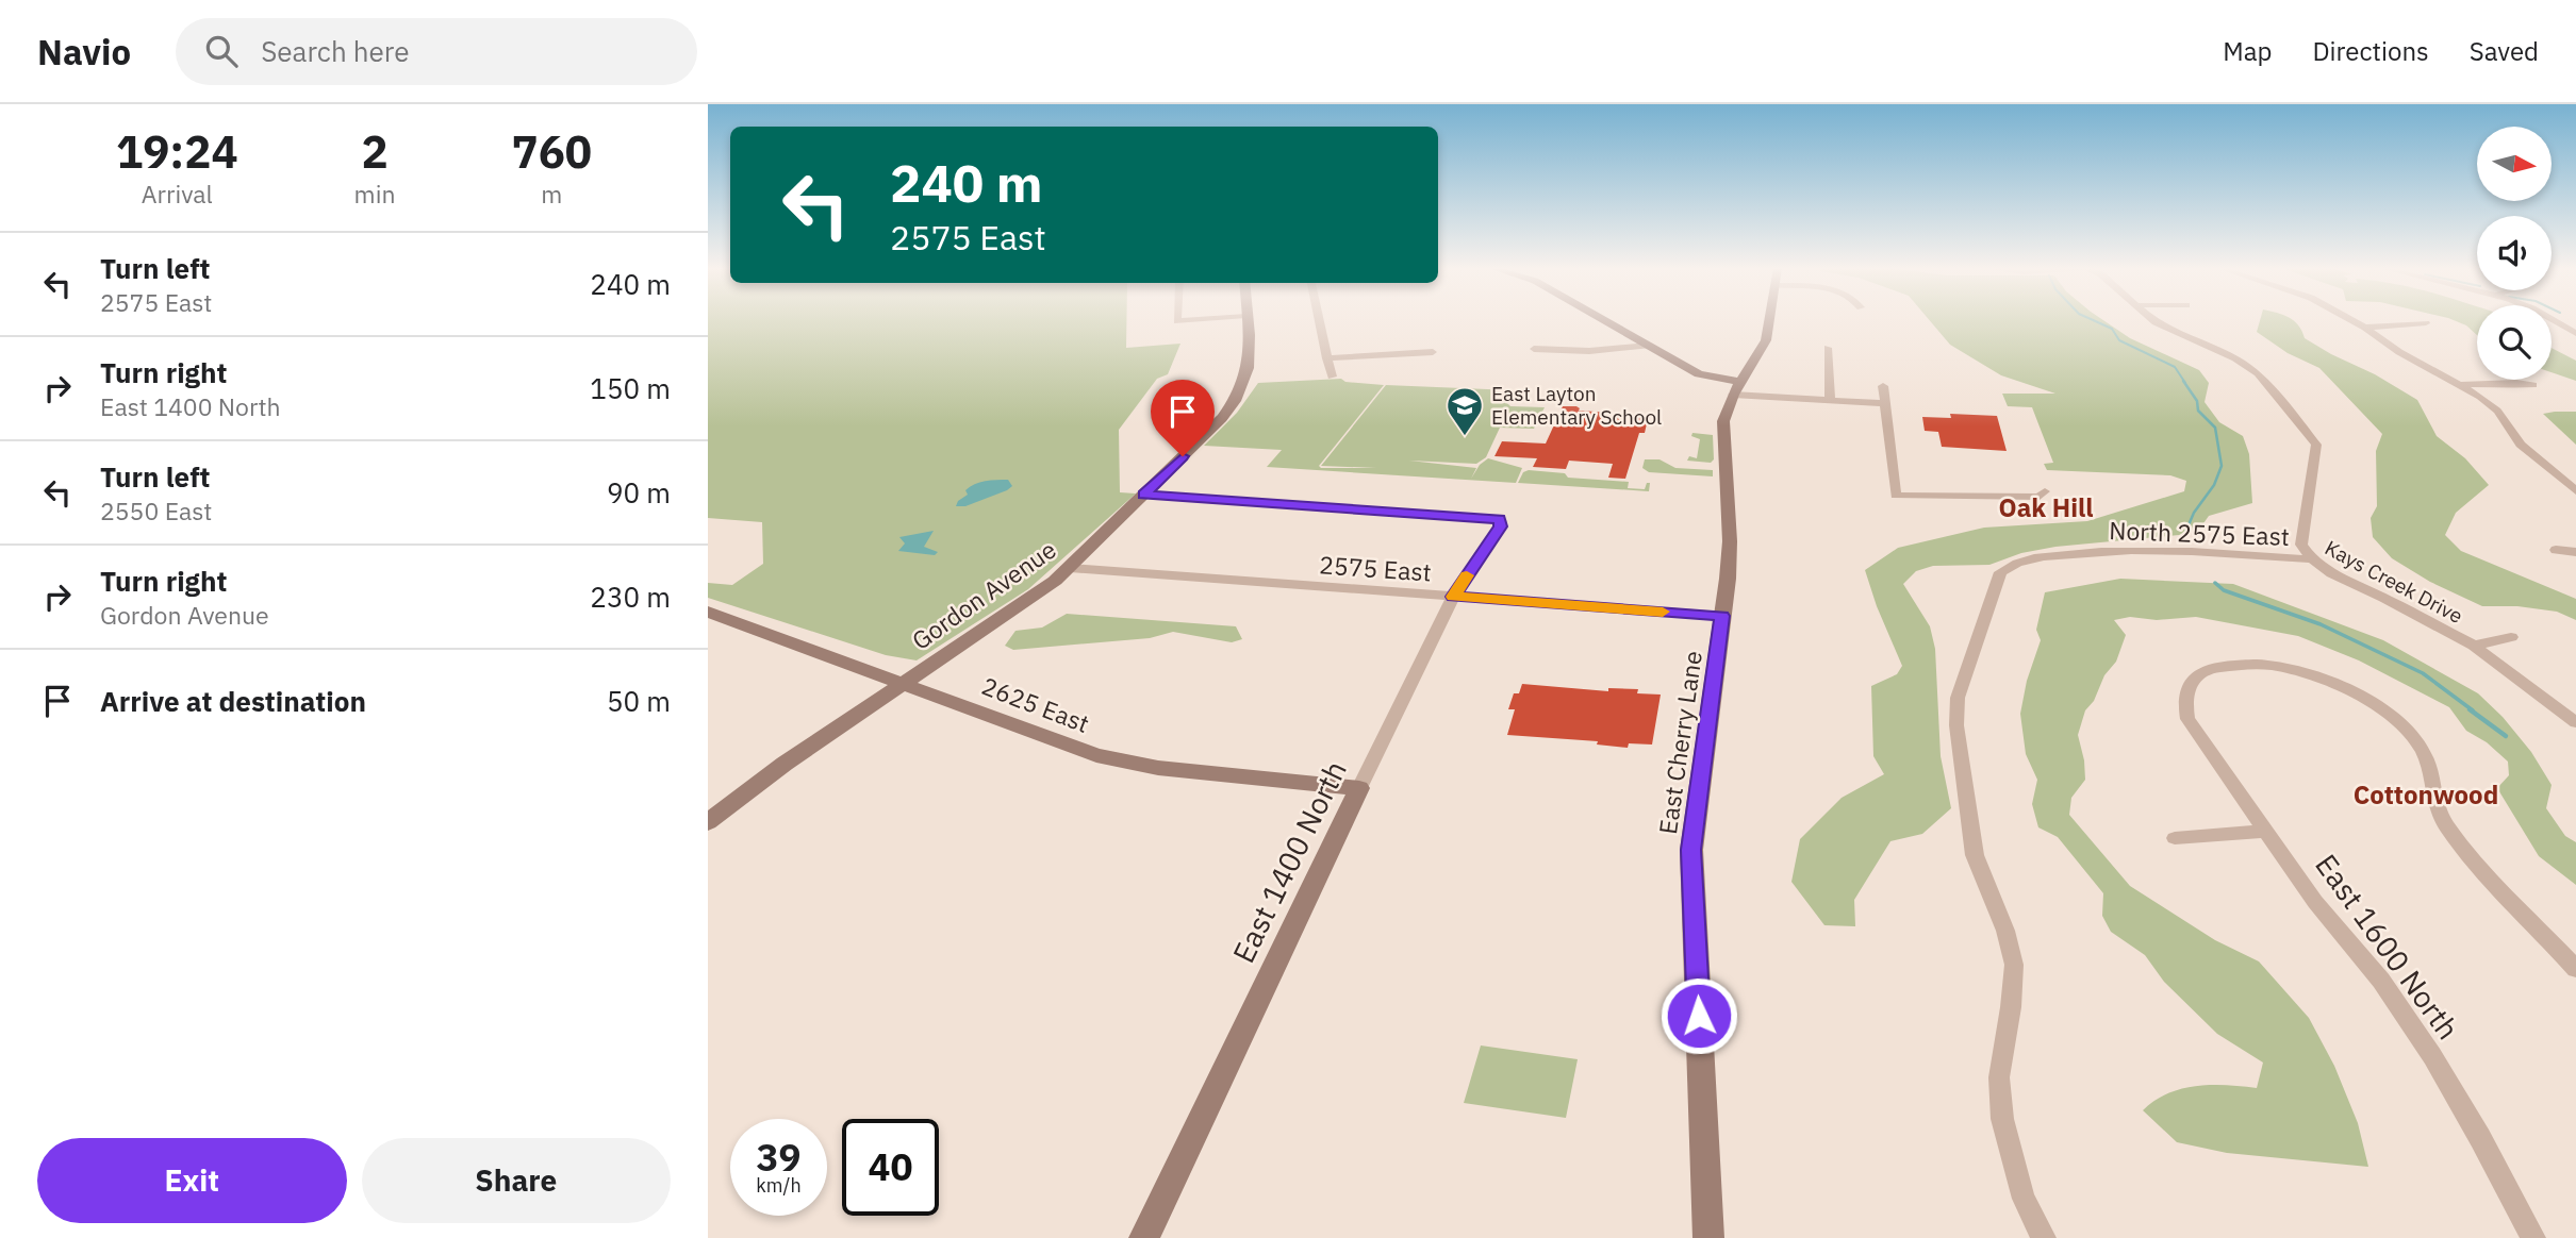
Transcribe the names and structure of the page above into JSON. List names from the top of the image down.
{
  "streets": {
    "street": [
      "North 2575 East",
      "2575 East",
      "Kays Creek Drive",
      "Gordon Avenue",
      "2625 East",
      "East Cherry Lane",
      "East 1400 North",
      "East 1600 North"
    ]
  },
  "crossings": [
    ["North 2575 East", "Kays Creek Drive"],
    ["2575 East", "Gordon Avenue"],
    ["2575 East", "East Cherry Lane"],
    ["2575 East", "East 1400 North"],
    ["Gordon Avenue", "2625 East"],
    ["Gordon Avenue", "East 1400 North"],
    ["2625 East", "East 1400 North"]
  ],
  "districts": ["Oak Hill", "Cottonwood"],
  "places": {
    "school or university": ["East Layton Elementary School"]
  },
  "north": "right",
  "page": {
    "header": "Navio",
    "search": "Search here",
    "nav": ["Map", "Directions", "Saved"],
    "eta": [
      "19:24",
      "Arrival",
      "2",
      "min",
      "760",
      "m"
    ],
    "turn": ["240 m", "2575 East"],
    "list": [
      {
        "name": "Turn left",
        "note": "2575 East",
        "value": "240 m"
      },
      {
        "name": "Turn right",
        "note": "East 1400 North",
        "value": "150 m"
      },
      {
        "name": "Turn left",
        "note": "2550 East",
        "value": "90 m"
      },
      {
        "name": "Turn right",
        "note": "Gordon Avenue",
        "value": "230 m"
      },
      {
        "name": "Arrive at destination",
        "value": "50 m"
      }
    ],
    "speed": "39 km/h",
    "limit": "40",
    "buttons": ["Exit", "Share"]
  }
}
